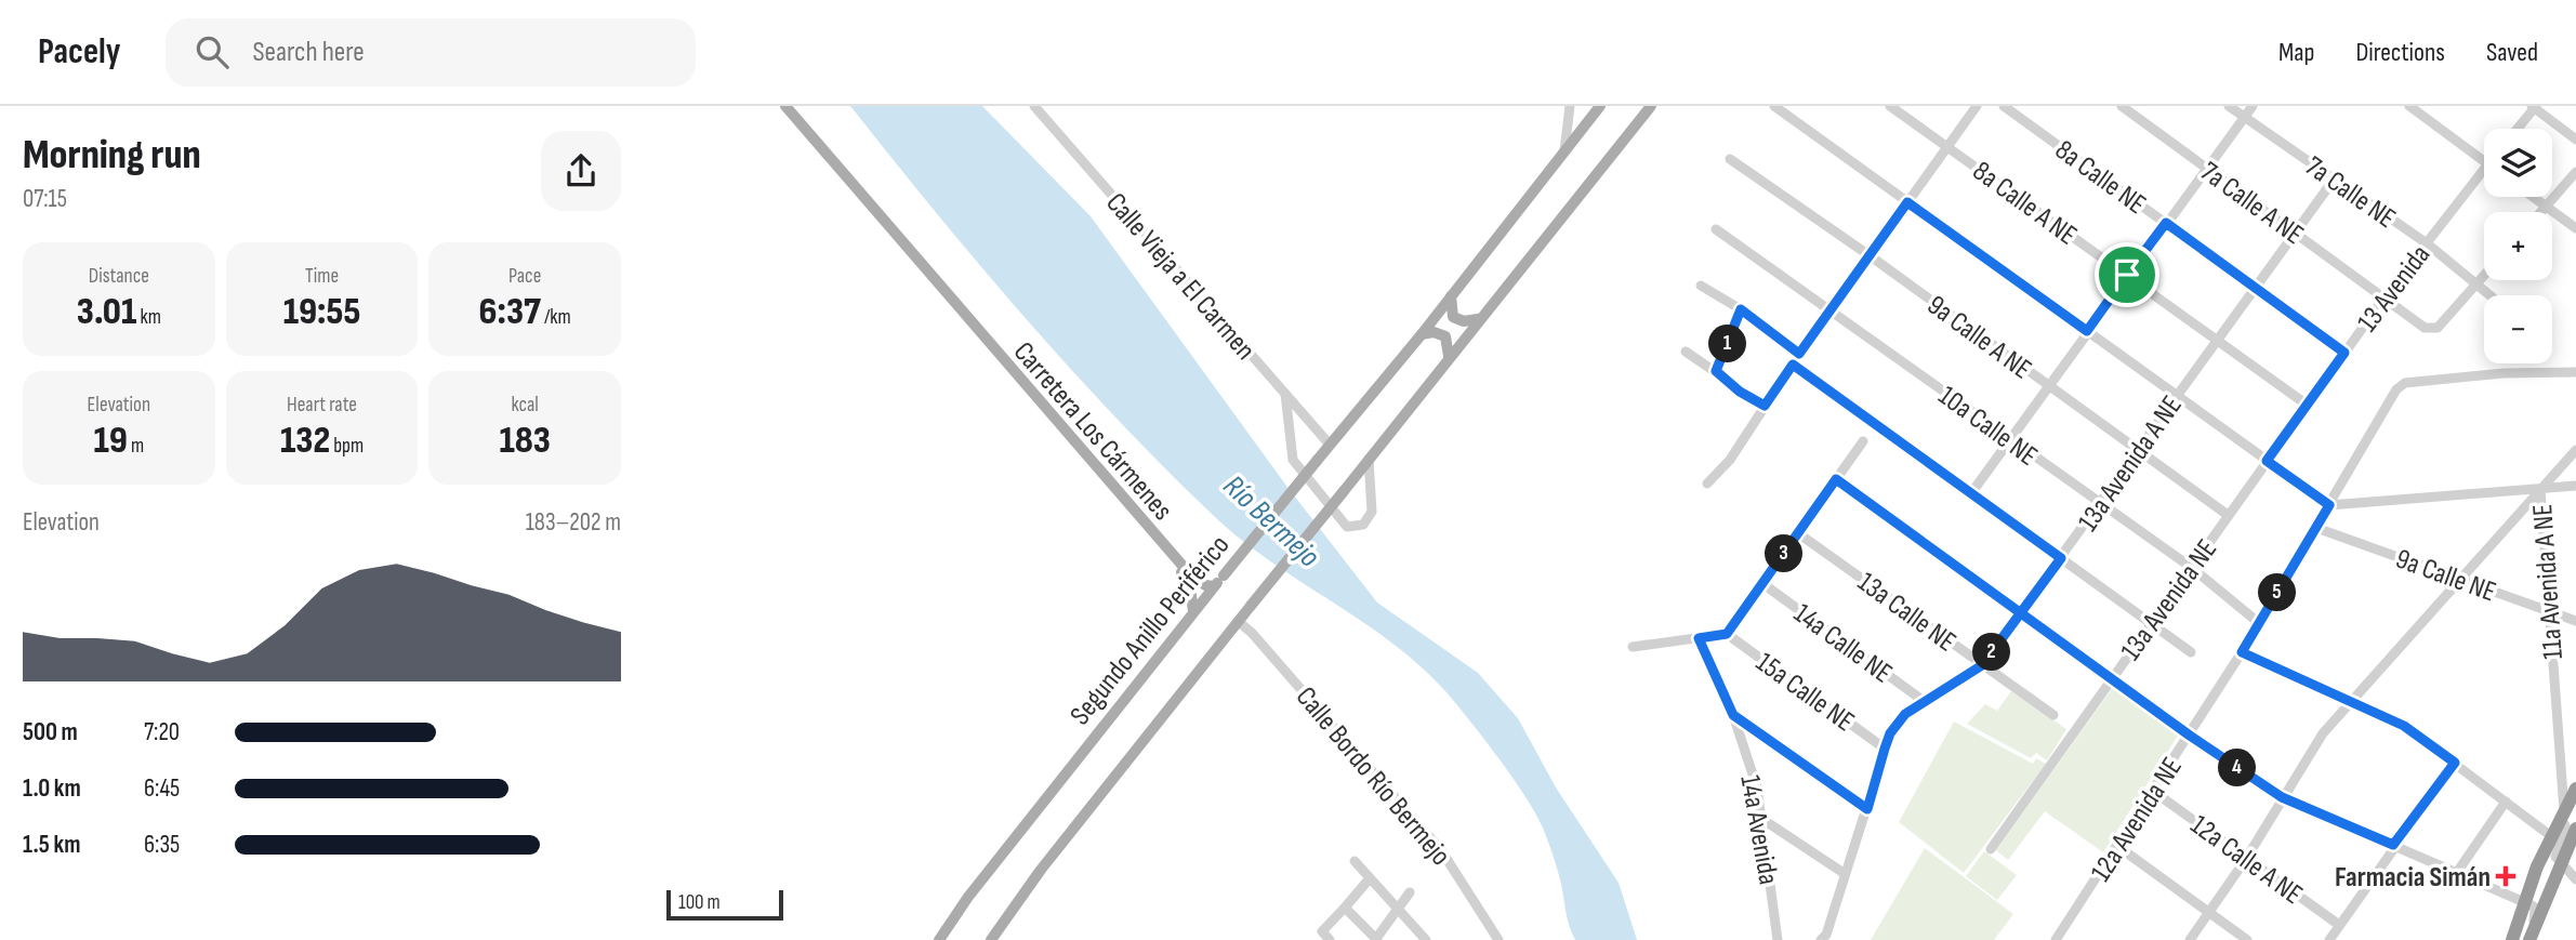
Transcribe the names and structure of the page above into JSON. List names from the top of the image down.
{
  "streets": {
    "main road": ["Carretera Los Cármenes", "Segundo Anillo Periférico"],
    "street": [
      "8a Calle NE",
      "7a Calle NE",
      "8a Calle A NE",
      "7a Calle A NE",
      "Calle Vieja a El Carmen",
      "13 Avenida",
      "9a Calle A NE",
      "10a Calle NE",
      "13a Avenida A NE",
      "9a Calle NE",
      "11a Avenida A NE",
      "13a Avenida NE",
      "13a Calle NE",
      "14a Calle NE",
      "15a Calle NE",
      "Calle Bordo Río Bermejo",
      "12a Avenida NE",
      "14a Avenida",
      "12a Calle A NE"
    ]
  },
  "crossings": [
    ["8a Calle NE", "13 Avenida"],
    ["8a Calle NE", "13a Avenida A NE"],
    ["7a Calle NE", "7a Calle A NE"],
    ["7a Calle NE", "13 Avenida"],
    ["7a Calle NE", "13a Avenida A NE"],
    ["8a Calle A NE", "13 Avenida"],
    ["8a Calle A NE", "13a Avenida A NE"],
    ["7a Calle A NE", "13 Avenida"],
    ["7a Calle A NE", "13a Avenida A NE"],
    ["Calle Vieja a El Carmen", "Segundo Anillo Periférico"],
    ["13 Avenida", "13a Avenida NE"],
    ["9a Calle A NE", "13a Avenida A NE"],
    ["9a Calle A NE", "13a Avenida NE"],
    ["10a Calle NE", "13a Avenida A NE"],
    ["10a Calle NE", "13a Avenida NE"],
    ["10a Calle NE", "12a Avenida NE"],
    ["Carretera Los Cármenes", "Segundo Anillo Periférico"],
    ["13a Avenida A NE", "13a Calle NE"],
    ["13a Avenida A NE", "14a Calle NE"],
    ["13a Avenida A NE", "15a Calle NE"],
    ["9a Calle NE", "11a Avenida A NE"],
    ["9a Calle NE", "12a Avenida NE"],
    ["12a Avenida NE", "12a Calle A NE"]
  ],
  "water": ["Río Bermejo"],
  "places": {
    "health": ["Farmacia Simán"]
  },
  "scale_bar": "100 m",
  "page": {
    "header": "Pacely",
    "search": "Search here",
    "nav": ["Map", "Directions", "Saved"],
    "heading": ["Morning run", "07:15"],
    "map_buttons": ["+", "−"],
    "stats": [
      ["Distance", "3.01 km"],
      ["Time", "19:55"],
      ["Pace", "6:37 /km"],
      ["Elevation", "19 m"],
      ["Heart rate", "132 bpm"],
      ["kcal", "183"]
    ],
    "pins": [
      "1",
      "3",
      "5",
      "2",
      "4"
    ],
    "chart": ["Elevation", "183–202 m"],
    "list": [
      {
        "name": "500 m",
        "note": "7:20"
      },
      {
        "name": "1.0 km",
        "note": "6:45"
      },
      {
        "name": "1.5 km",
        "note": "6:35"
      }
    ],
    "scale": "100 m"
  }
}
